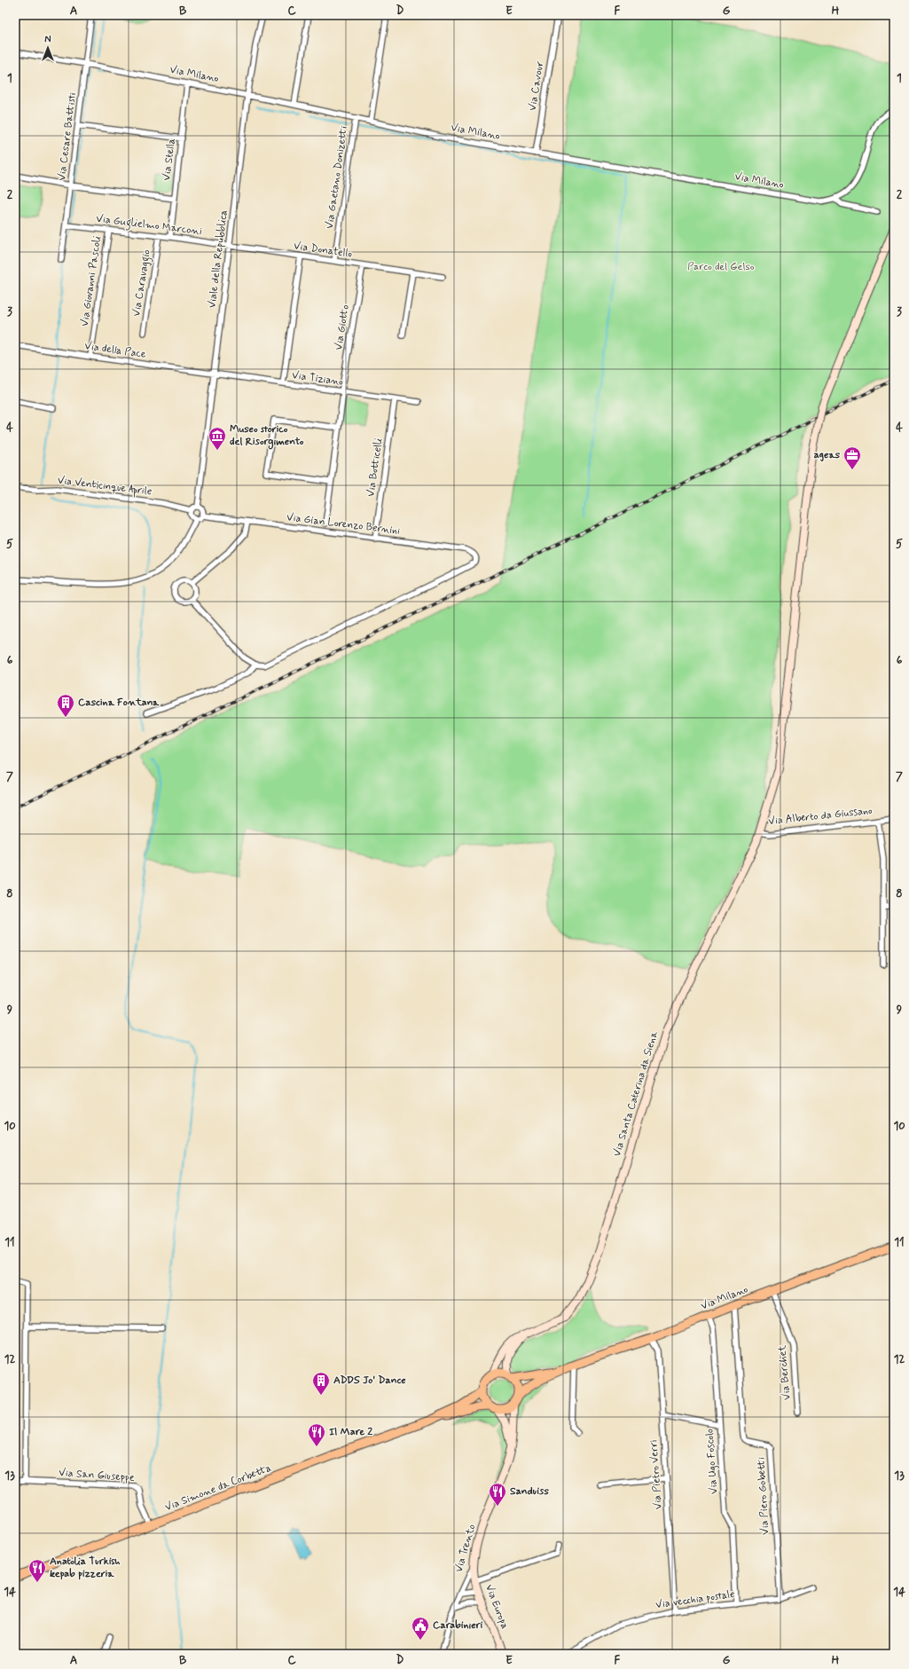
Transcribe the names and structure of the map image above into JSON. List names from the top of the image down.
{
  "streets": {
    "main road": ["Via Milano", "Via Simone da Corbetta"],
    "street": [
      "Via Cavour",
      "Via Cesare Battisti",
      "Via Stella",
      "Via Gaetano Donizetti",
      "Via Guglielmo Marconi",
      "Via Donatello",
      "Viale della Repubblica",
      "Via Giovanni Pascoli",
      "Via Caravaggio",
      "Via Giotto",
      "Via della Pace",
      "Via Tiziano",
      "Via Botticelli",
      "Via Venticinque Aprile",
      "Via Gian Lorenzo Bernini",
      "Via Alberto da Giussano",
      "Via Santa Caterina da Siena",
      "Via Berchet",
      "Via Ugo Foscolo",
      "Via Pietro Verri",
      "Via San Giuseppe",
      "Via Piero Gobetti",
      "Via Trento",
      "Via vecchia postale",
      "Via Europa"
    ]
  },
  "crossings": [
    ["Via Milano", "Via Cavour"],
    ["Via Milano", "Via Cesare Battisti"],
    ["Via Milano", "Via Stella"],
    ["Via Milano", "Via Gaetano Donizetti"],
    ["Via Milano", "Viale della Repubblica"],
    ["Via Milano", "Via Berchet"],
    ["Via Milano", "Via Ugo Foscolo"],
    ["Via Milano", "Via Pietro Verri"],
    ["Via Milano", "Via Piero Gobetti"],
    ["Via Cesare Battisti", "Via Guglielmo Marconi"],
    ["Via Stella", "Via Guglielmo Marconi"],
    ["Via Gaetano Donizetti", "Via Donatello"],
    ["Via Guglielmo Marconi", "Via Donatello"],
    ["Via Guglielmo Marconi", "Viale della Repubblica"],
    ["Via Guglielmo Marconi", "Via Giovanni Pascoli"],
    ["Via Guglielmo Marconi", "Via Caravaggio"],
    ["Via Donatello", "Viale della Repubblica"],
    ["Via Donatello", "Via Giotto"],
    ["Viale della Repubblica", "Via della Pace"],
    ["Viale della Repubblica", "Via Tiziano"],
    ["Viale della Repubblica", "Via Venticinque Aprile"],
    ["Viale della Repubblica", "Via Gian Lorenzo Bernini"],
    ["Via Giovanni Pascoli", "Via della Pace"],
    ["Via Giotto", "Via Tiziano"],
    ["Via della Pace", "Via Tiziano"],
    ["Via Tiziano", "Via Botticelli"],
    ["Via Botticelli", "Via Gian Lorenzo Bernini"],
    ["Via Venticinque Aprile", "Via Gian Lorenzo Bernini"],
    ["Via Alberto da Giussano", "Via Santa Caterina da Siena"],
    ["Via Santa Caterina da Siena", "Via Simone da Corbetta"],
    ["Via Santa Caterina da Siena", "Via Trento"],
    ["Via Ugo Foscolo", "Via vecchia postale"],
    ["Via Pietro Verri", "Via vecchia postale"],
    ["Via San Giuseppe", "Via Simone da Corbetta"],
    ["Via Simone da Corbetta", "Via Trento"],
    ["Via Piero Gobetti", "Via vecchia postale"],
    ["Via Trento", "Via Europa"]
  ],
  "parks": ["Parco del Gelso"],
  "places": {
    "museum": ["Museo storico del Risorgimento"],
    "office": ["ageas"],
    "building": ["Cascina Fontana", "ADDS Jo' Dance"],
    "restaurant": ["Il Mare 2", "Sanduiss", "Anatolia Turkish kepab pizzeria"],
    "public building": ["Carabinieri"]
  },
  "north": "top",
  "grid": {
    "columns": [
      "A",
      "B",
      "C",
      "D",
      "E",
      "F",
      "G",
      "H"
    ],
    "rows": [
      "1",
      "2",
      "3",
      "4",
      "5",
      "6",
      "7",
      "8",
      "9",
      "10",
      "11",
      "12",
      "13",
      "14"
    ]
  }
}
